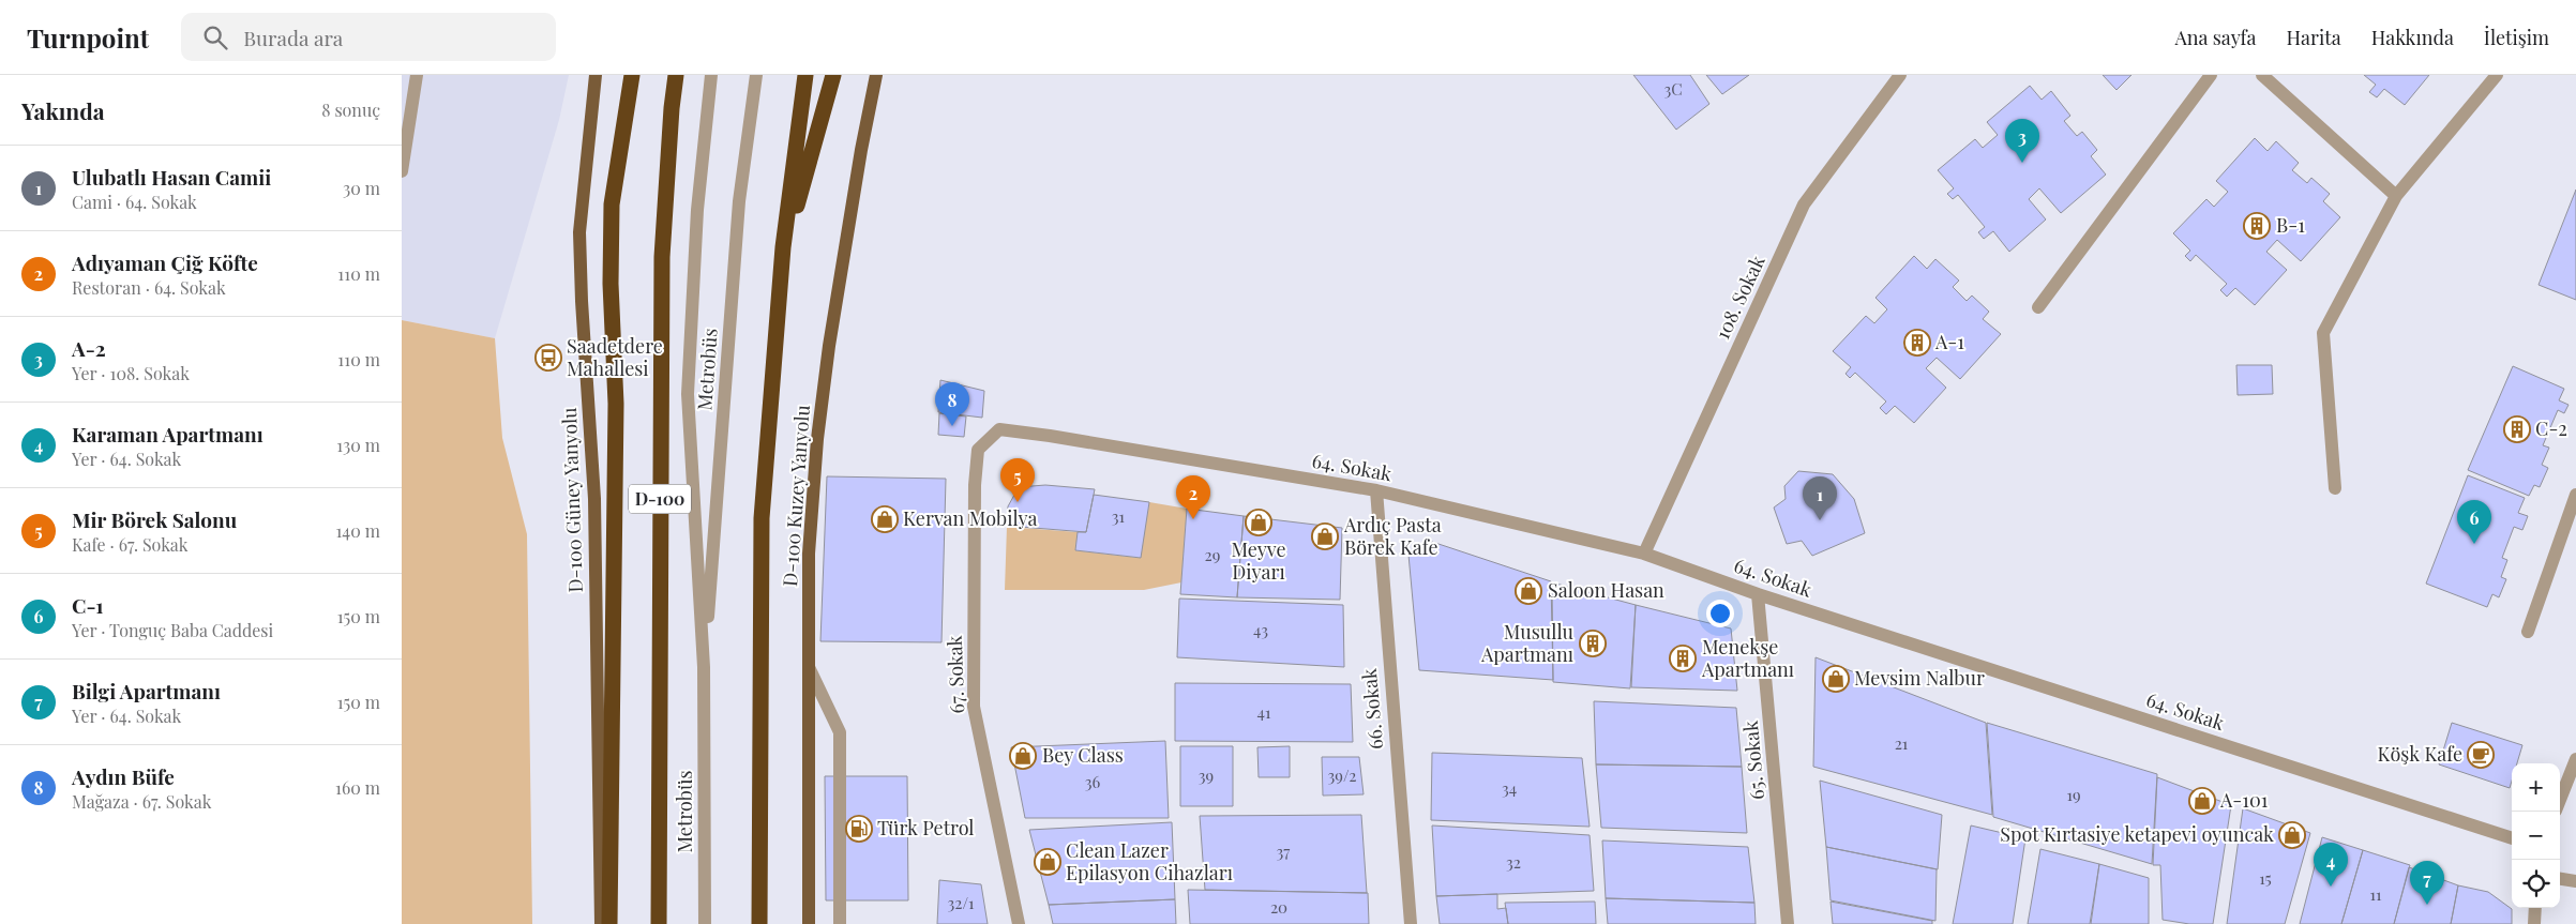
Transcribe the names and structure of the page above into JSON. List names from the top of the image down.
{
  "streets": {
    "highway": ["D-100"],
    "main road": ["D-100 Kuzey Yanyolu", "D-100 Güney Yanyolu"],
    "street": [
      "108. Sokak",
      "Metrobüs",
      "64. Sokak",
      "67. Sokak",
      "66. Sokak",
      "65. Sokak"
    ]
  },
  "crossings": [
    ["108. Sokak", "64. Sokak"],
    ["64. Sokak", "67. Sokak"],
    ["64. Sokak", "66. Sokak"],
    ["64. Sokak", "65. Sokak"]
  ],
  "places": {
    "building": [
      "B-1",
      "A-1",
      "C-2",
      "Musullu Apartmanı",
      "Menekşe Apartmanı"
    ],
    "bus stop": ["Saadetdere Mahallesi"],
    "shop": [
      "Kervan Mobilya",
      "Meyve Diyarı",
      "Ardıç Pasta Börek Kafe",
      "Saloon Hasan",
      "Mevsim Nalbur",
      "Bey Class",
      "A-101",
      "Spot Kırtasiye ketapevi oyuncak",
      "Clean Lazer Epilasyon Cihazları"
    ],
    "cafe": ["Köşk Kafe"],
    "fuel station": ["Türk Petrol"]
  },
  "house_numbers": [
    "3C",
    "31",
    "29",
    "43",
    "41",
    "21",
    "39",
    "39/2",
    "36",
    "34",
    "19",
    "37",
    "32",
    "15",
    "11",
    "32/1",
    "20"
  ],
  "page": {
    "header": "Turnpoint",
    "search": "Burada ara",
    "nav": [
      "Ana sayfa",
      "Harita",
      "Hakkında",
      "İletişim"
    ],
    "heading": ["Yakında", "8 sonuç"],
    "pins": [
      "3",
      "8",
      "5",
      "2",
      "1",
      "6",
      "4",
      "7"
    ],
    "list": [
      {
        "mark": "1",
        "name": "Ulubatlı Hasan Camii",
        "note": "Cami · 64. Sokak",
        "value": "30 m"
      },
      {
        "mark": "2",
        "name": "Adıyaman Çiğ Köfte",
        "note": "Restoran · 64. Sokak",
        "value": "110 m"
      },
      {
        "mark": "3",
        "name": "A-2",
        "note": "Yer · 108. Sokak",
        "value": "110 m"
      },
      {
        "mark": "4",
        "name": "Karaman Apartmanı",
        "note": "Yer · 64. Sokak",
        "value": "130 m"
      },
      {
        "mark": "5",
        "name": "Mir Börek Salonu",
        "note": "Kafe · 67. Sokak",
        "value": "140 m"
      },
      {
        "mark": "6",
        "name": "C-1",
        "note": "Yer · Tonguç Baba Caddesi",
        "value": "150 m"
      },
      {
        "mark": "7",
        "name": "Bilgi Apartmanı",
        "note": "Yer · 64. Sokak",
        "value": "150 m"
      },
      {
        "mark": "8",
        "name": "Aydın Büfe",
        "note": "Mağaza · 67. Sokak",
        "value": "160 m"
      }
    ],
    "map_buttons": ["+", "−"]
  }
}
